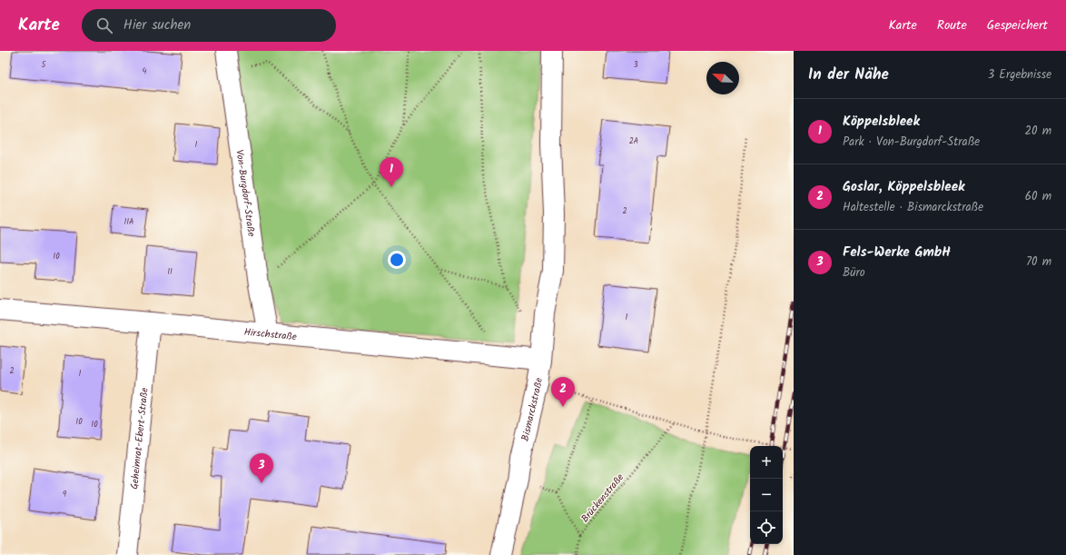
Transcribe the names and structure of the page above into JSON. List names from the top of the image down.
{
  "streets": {
    "street": [
      "Von-Burgdorf-Straße",
      "Hirschstraße",
      "Bismarckstraße",
      "Geheimrat-Ebert-Straße"
    ],
    "path": ["Brückenstraße"]
  },
  "crossings": [
    ["Von-Burgdorf-Straße", "Hirschstraße"],
    ["Hirschstraße", "Bismarckstraße"],
    ["Hirschstraße", "Geheimrat-Ebert-Straße"]
  ],
  "house_numbers": [
    "5",
    "3",
    "4",
    "2A",
    "1",
    "2",
    "11A",
    "10",
    "11",
    "1",
    "2",
    "1",
    "10",
    "10",
    "9"
  ],
  "north": "top left",
  "page": {
    "header": "Karte",
    "search": "Hier suchen",
    "nav": ["Karte", "Route", "Gespeichert"],
    "heading": ["In der Nähe", "3 Ergebnisse"],
    "list": [
      {
        "mark": "1",
        "name": "Köppelsbleek",
        "note": "Park · Von-Burgdorf-Straße",
        "value": "20 m"
      },
      {
        "mark": "2",
        "name": "Goslar, Köppelsbleek",
        "note": "Haltestelle · Bismarckstraße",
        "value": "60 m"
      },
      {
        "mark": "3",
        "name": "Fels-Werke GmbH",
        "note": "Büro",
        "value": "70 m"
      }
    ],
    "pins": ["1", "2", "3"],
    "map_buttons": ["+", "−"]
  }
}
